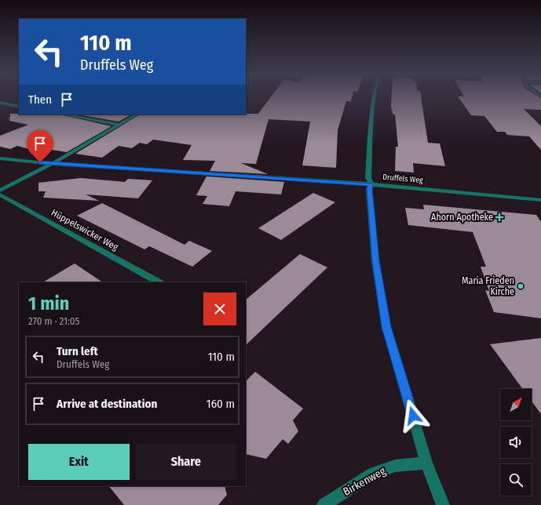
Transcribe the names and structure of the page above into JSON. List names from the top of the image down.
{
  "streets": {
    "street": ["Druffels Weg", "Hüppelswicker Weg", "Birkenweg"]
  },
  "places": {
    "health": ["Ahorn Apotheke"],
    "other": ["Maria Frieden Kirche"]
  },
  "north": "top right",
  "page": {
    "turn": ["110 m", "Druffels Weg"],
    "then": "Then",
    "heading": ["1 min", "270 m · 21:05"],
    "list": [
      {
        "name": "Turn left",
        "note": "Druffels Weg",
        "value": "110 m"
      },
      {
        "name": "Arrive at destination",
        "value": "160 m"
      }
    ],
    "buttons": ["Exit", "Share"]
  }
}
